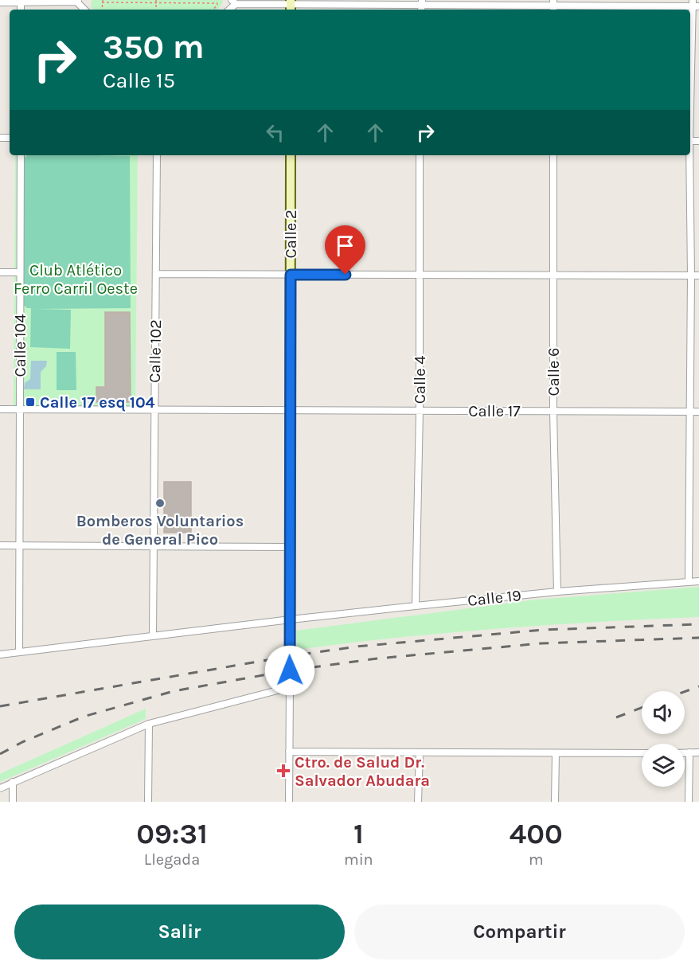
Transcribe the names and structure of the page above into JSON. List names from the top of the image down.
{
  "streets": {
    "street": [
      "Calle 2",
      "Calle 104",
      "Calle 102",
      "Calle 6",
      "Calle 4",
      "Calle 17",
      "Calle 19"
    ]
  },
  "crossings": [
    ["Calle 2", "Calle 17"],
    ["Calle 2", "Calle 19"],
    ["Calle 104", "Calle 17"],
    ["Calle 104", "Calle 19"],
    ["Calle 102", "Calle 17"],
    ["Calle 102", "Calle 19"],
    ["Calle 6", "Calle 17"],
    ["Calle 6", "Calle 19"],
    ["Calle 4", "Calle 17"],
    ["Calle 4", "Calle 19"]
  ],
  "parks": ["Club Atlético Ferro Carril Oeste"],
  "places": {
    "transit": ["Calle 17 esq 104"],
    "other": ["Bomberos Voluntarios de General Pico"],
    "health": ["Ctro. de Salud Dr. Salvador Abudara"]
  },
  "page": {
    "turn": ["350 m", "Calle 15"],
    "eta": [
      "09:31",
      "Llegada",
      "1",
      "min",
      "400",
      "m"
    ],
    "buttons": ["Salir", "Compartir"]
  }
}
